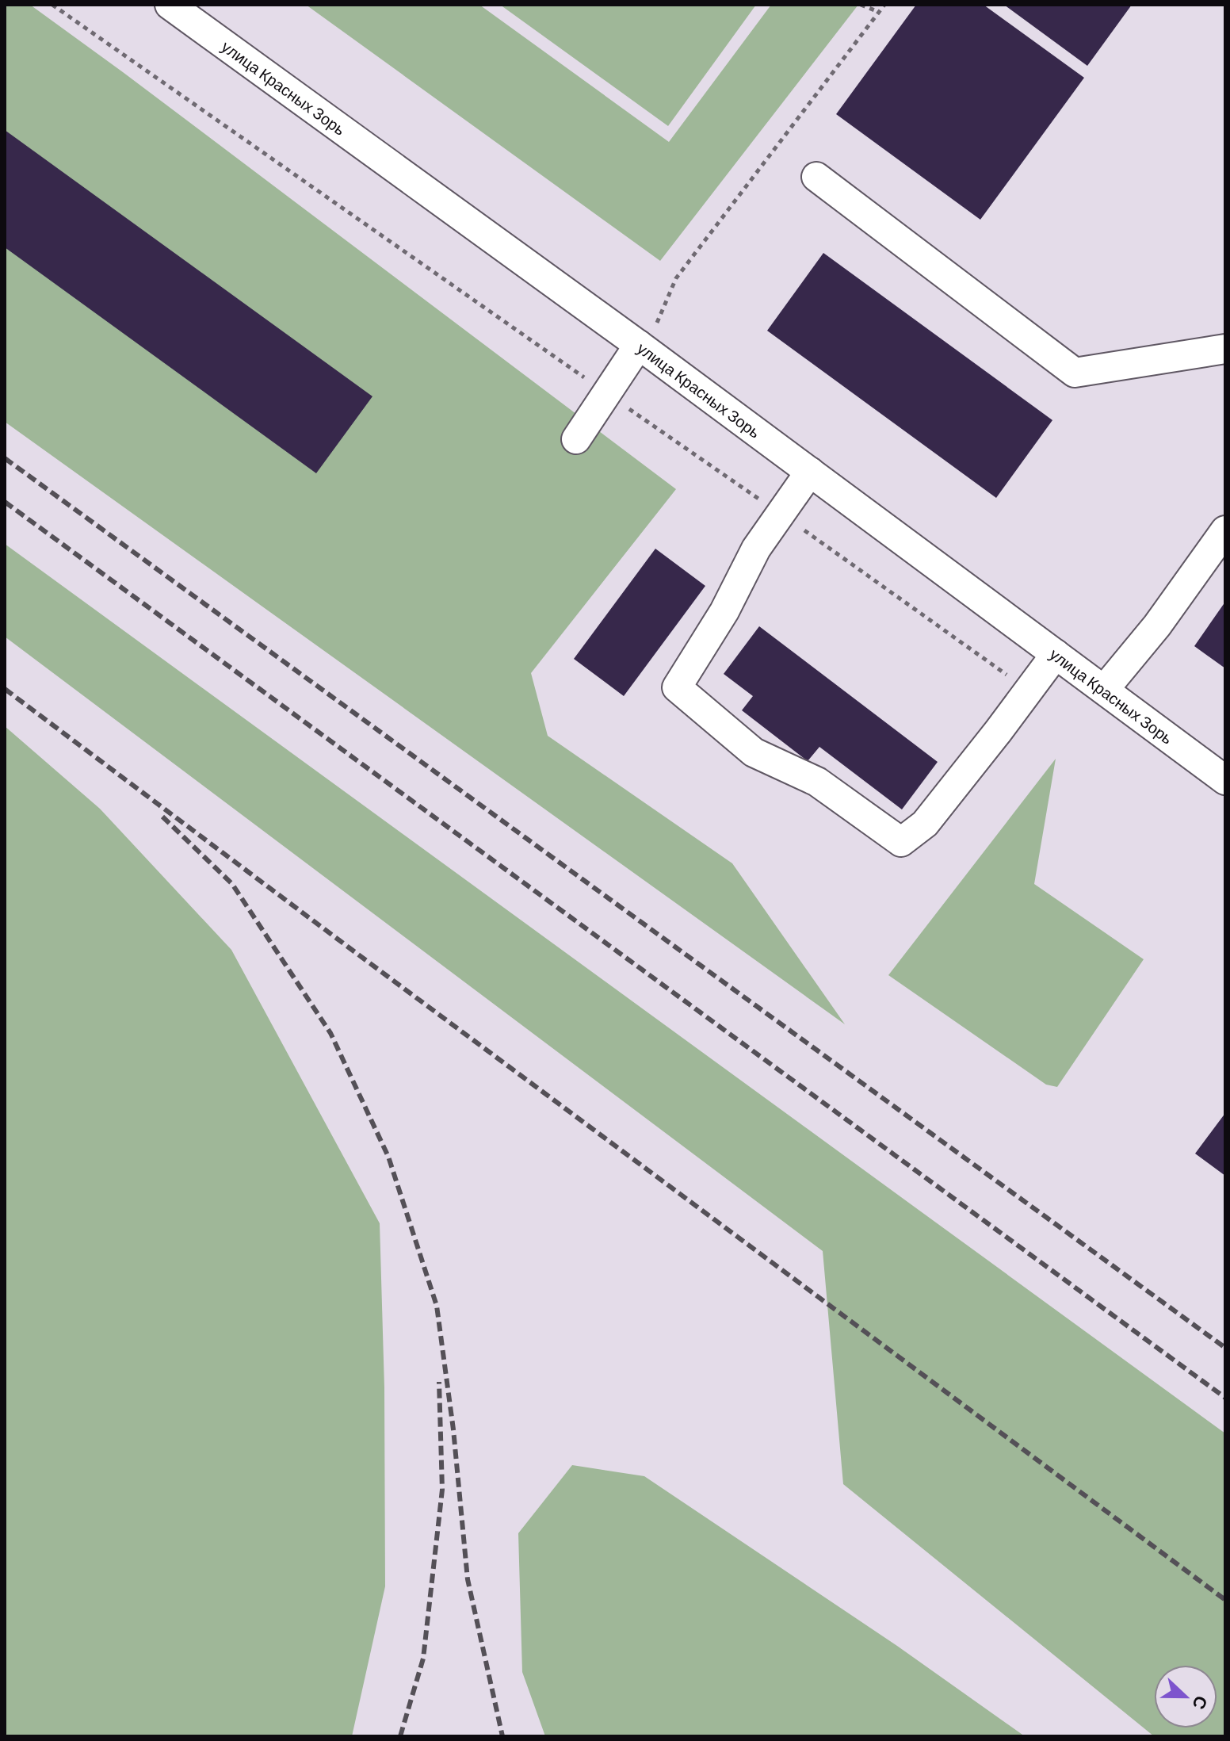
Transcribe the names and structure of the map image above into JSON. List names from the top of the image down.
{
  "streets": {
    "street": ["улица Красных Зорь"]
  },
  "north": "right"
}
